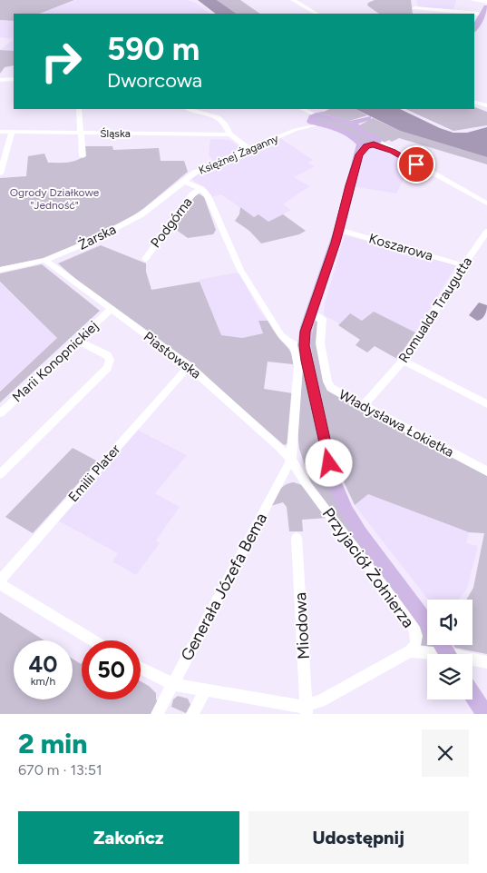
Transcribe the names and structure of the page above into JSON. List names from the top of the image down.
{
  "streets": {
    "main road": ["Przyjaciół Żołnierza"],
    "street": [
      "Śląska",
      "Księżnej Żaganny",
      "Podgórna",
      "Żarska",
      "Koszarowa",
      "Romualda Traugutta",
      "Piastowska",
      "Marii Konopnickiej",
      "Władysława Łokietka",
      "Emilii Plater",
      "Generała Józefa Bema",
      "Miodowa"
    ]
  },
  "crossings": [
    ["Księżnej Żaganny", "Żarska"],
    ["Żarska", "Piastowska"],
    ["Koszarowa", "Romualda Traugutta"],
    ["Koszarowa", "Przyjaciół Żołnierza"],
    ["Romualda Traugutta", "Władysława Łokietka"],
    ["Piastowska", "Marii Konopnickiej"],
    ["Piastowska", "Emilii Plater"],
    ["Piastowska", "Przyjaciół Żołnierza"],
    ["Piastowska", "Generała Józefa Bema"],
    ["Władysława Łokietka", "Przyjaciół Żołnierza"],
    ["Przyjaciół Żołnierza", "Generała Józefa Bema"]
  ],
  "parks": ["Ogrody Działkowe \"Jedność\""],
  "page": {
    "turn": ["590 m", "Dworcowa"],
    "speed": "40 km/h",
    "limit": "50",
    "heading": ["2 min", "670 m · 13:51"],
    "buttons": ["Zakończ", "Udostępnij"]
  }
}
